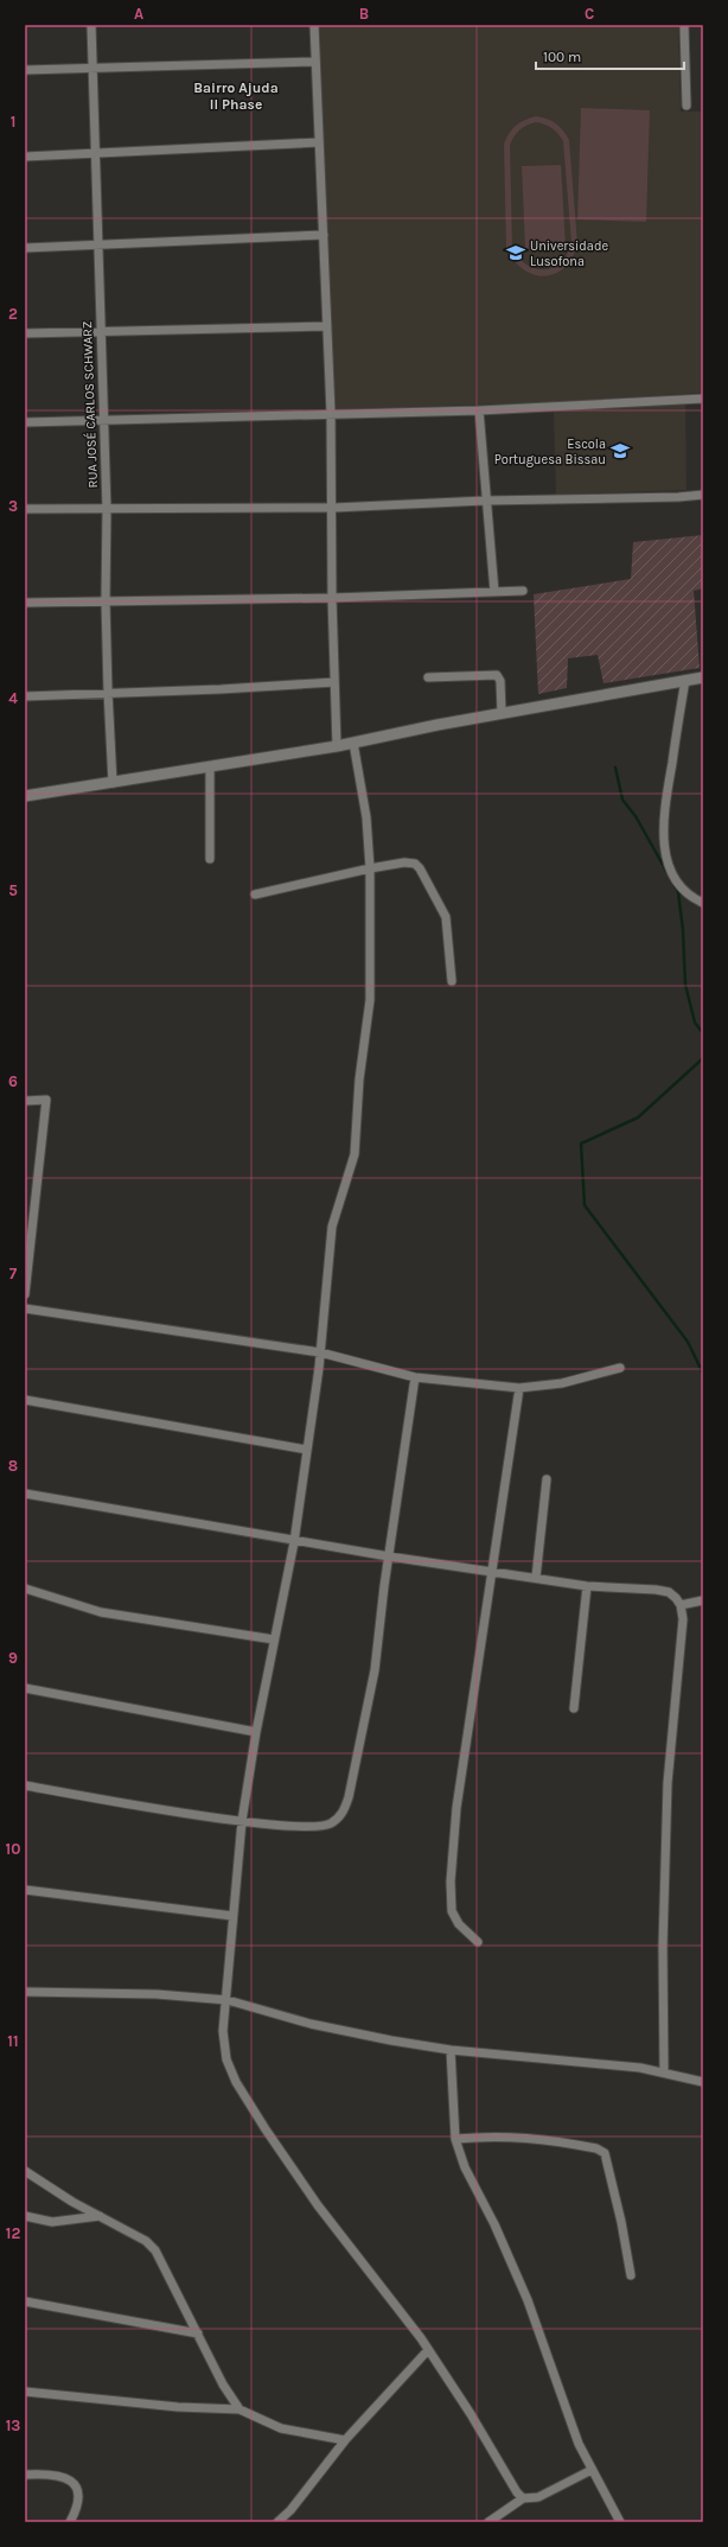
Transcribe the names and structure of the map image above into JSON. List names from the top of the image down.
{
  "streets": {
    "street": ["RUA JOSÉ CARLOS SCHWARZ"]
  },
  "districts": ["Bairro Ajuda II Phase"],
  "places": {
    "school or university": ["Universidade Lusofona", "Escola Portuguesa Bissau"]
  },
  "scale_bar": "100 m",
  "grid": {
    "columns": ["A", "B", "C"],
    "rows": [
      "1",
      "2",
      "3",
      "4",
      "5",
      "6",
      "7",
      "8",
      "9",
      "10",
      "11",
      "12",
      "13"
    ]
  }
}
